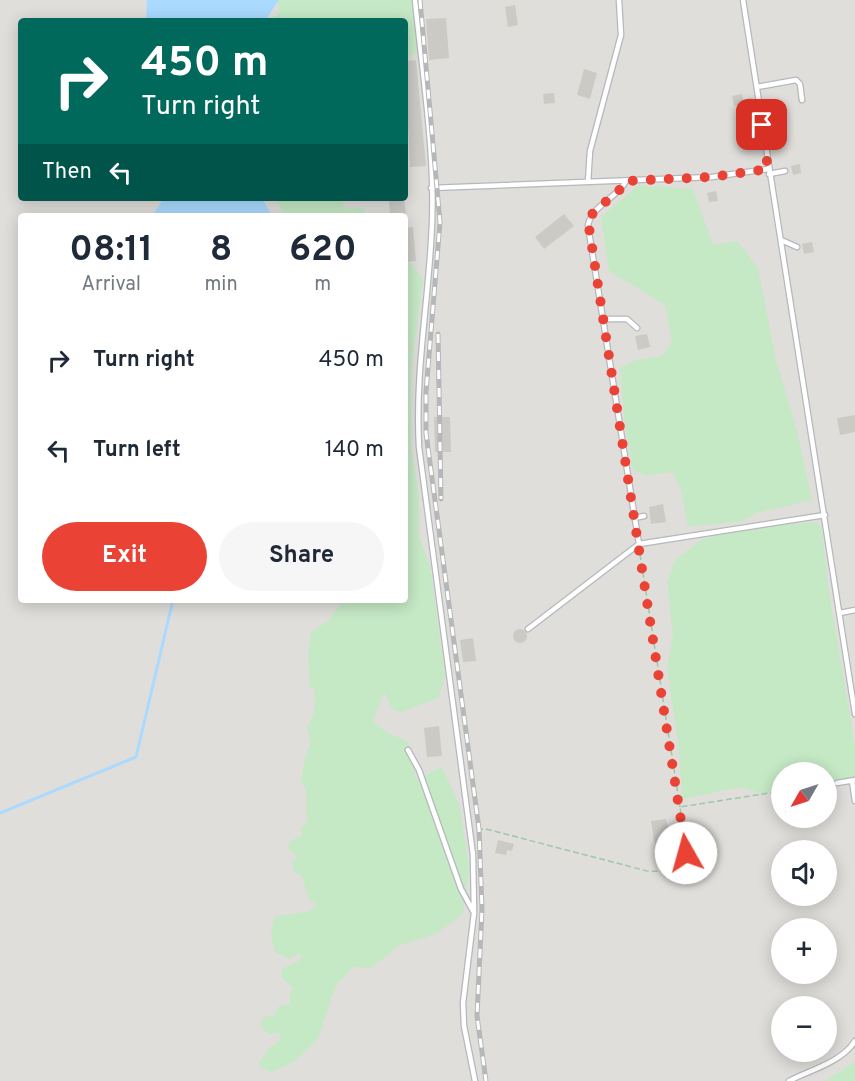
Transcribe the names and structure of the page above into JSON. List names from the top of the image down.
{
  "north": "bottom left",
  "page": {
    "turn": ["450 m", "Turn right"],
    "then": "Then",
    "eta": [
      "08:11",
      "Arrival",
      "8",
      "min",
      "620",
      "m"
    ],
    "list": [
      {
        "name": "Turn right",
        "value": "450 m"
      },
      {
        "name": "Turn left",
        "value": "140 m"
      }
    ],
    "buttons": ["Exit", "Share"],
    "map_buttons": ["+", "−"]
  }
}
